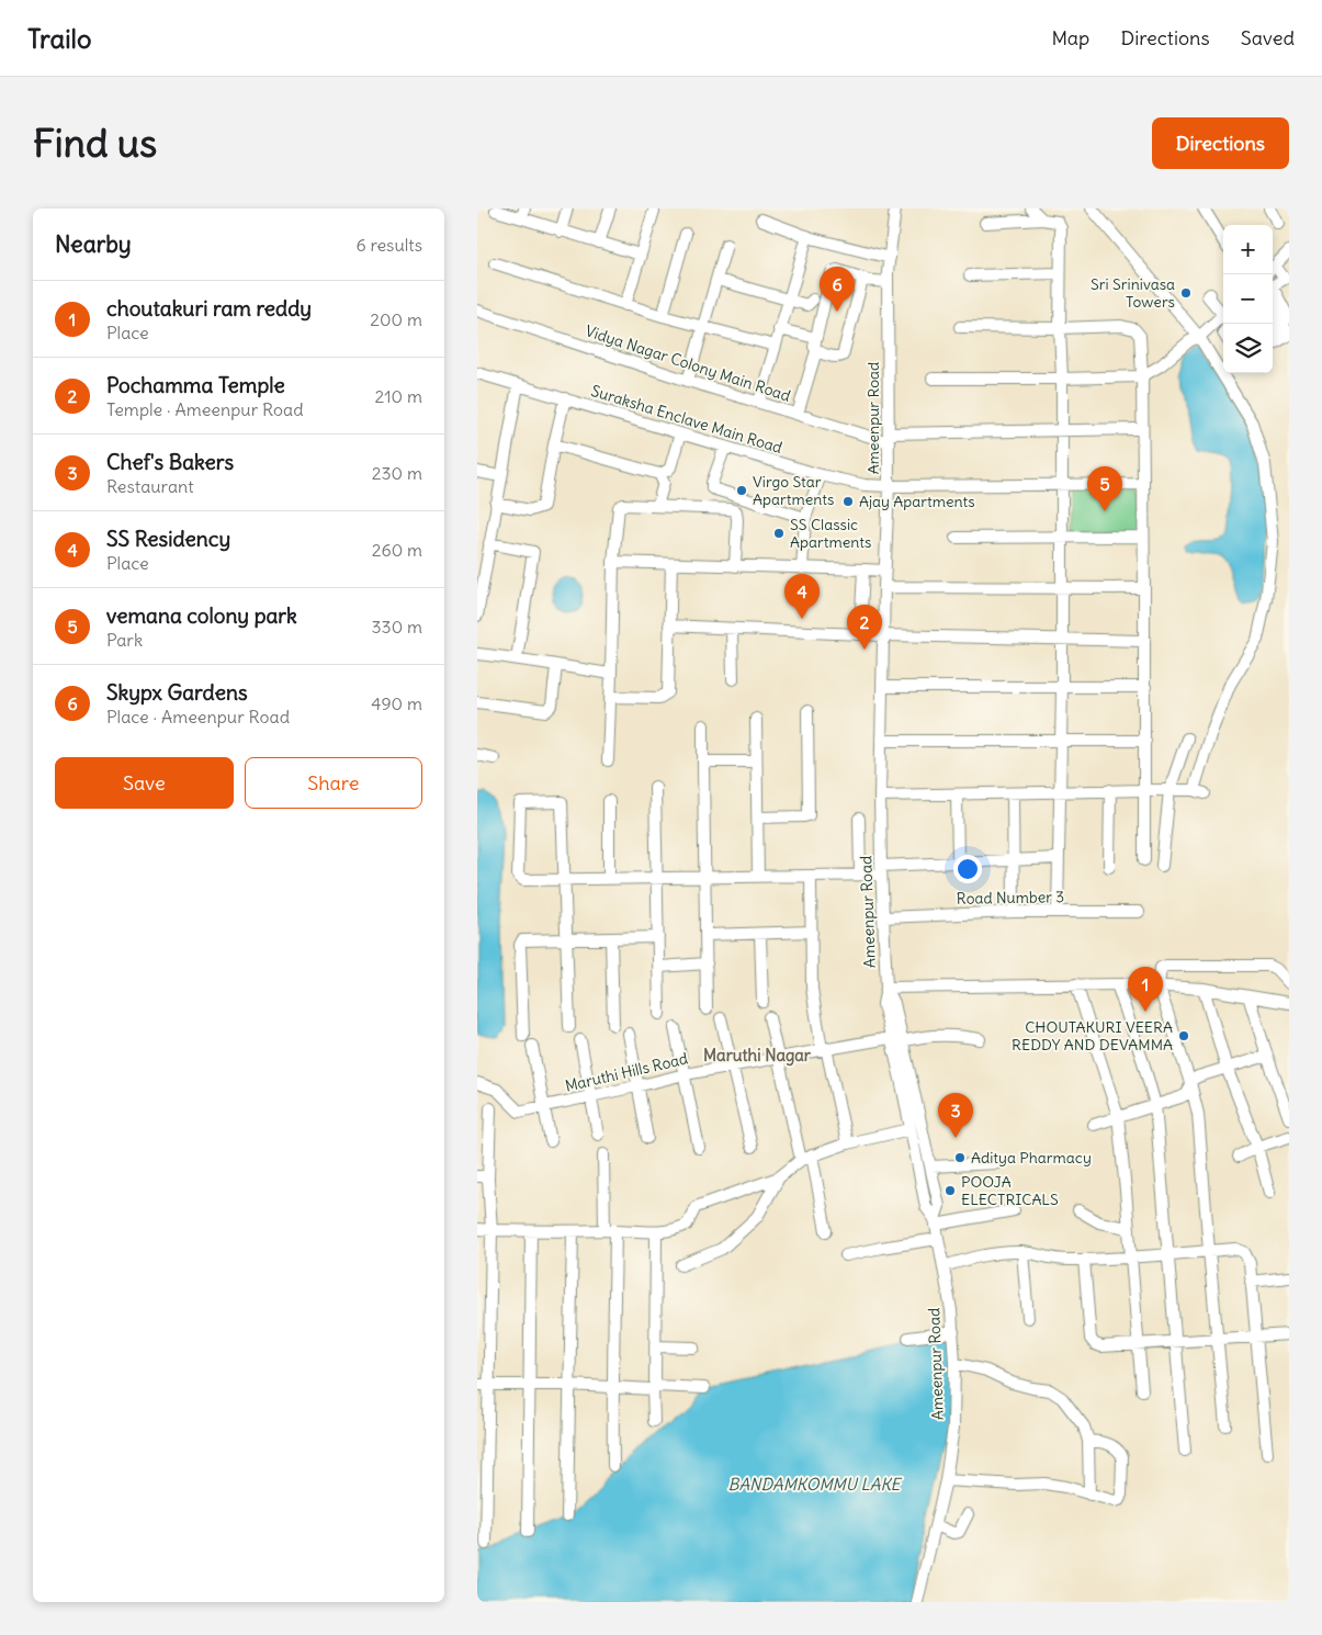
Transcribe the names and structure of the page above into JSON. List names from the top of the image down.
{
  "streets": {
    "street": [
      "Vidya Nagar Colony Main Road",
      "Ameenpur Road",
      "Suraksha Enclave Main Road",
      "Road Number 3",
      "Maruthi Hills Road"
    ]
  },
  "crossings": [
    ["Vidya Nagar Colony Main Road", "Ameenpur Road"],
    ["Ameenpur Road", "Suraksha Enclave Main Road"],
    ["Ameenpur Road", "Road Number 3"]
  ],
  "districts": ["Maruthi Nagar"],
  "water": ["BANDAMKOMMU LAKE"],
  "places": [
    "Sri Srinivasa Towers",
    "Virgo Star Apartments",
    "Ajay Apartments",
    "SS Classic Apartments",
    "CHOUTAKURI VEERA REDDY AND DEVAMMA",
    "Aditya Pharmacy",
    "POOJA ELECTRICALS"
  ],
  "page": {
    "header": "Trailo",
    "nav": ["Map", "Directions", "Saved"],
    "buttons": [
      "Directions",
      ["Save", "Share"]
    ],
    "title": "Find us",
    "heading": ["Nearby", "6 results"],
    "map_buttons": ["+", "−"],
    "pins": [
      "6",
      "5",
      "4",
      "2",
      "1",
      "3"
    ],
    "list": [
      {
        "mark": "1",
        "name": "choutakuri ram reddy",
        "note": "Place",
        "value": "200 m"
      },
      {
        "mark": "2",
        "name": "Pochamma Temple",
        "note": "Temple · Ameenpur Road",
        "value": "210 m"
      },
      {
        "mark": "3",
        "name": "Chef's Bakers",
        "note": "Restaurant",
        "value": "230 m"
      },
      {
        "mark": "4",
        "name": "SS Residency",
        "note": "Place",
        "value": "260 m"
      },
      {
        "mark": "5",
        "name": "vemana colony park",
        "note": "Park",
        "value": "330 m"
      },
      {
        "mark": "6",
        "name": "Skypx Gardens",
        "note": "Place · Ameenpur Road",
        "value": "490 m"
      }
    ]
  }
}
